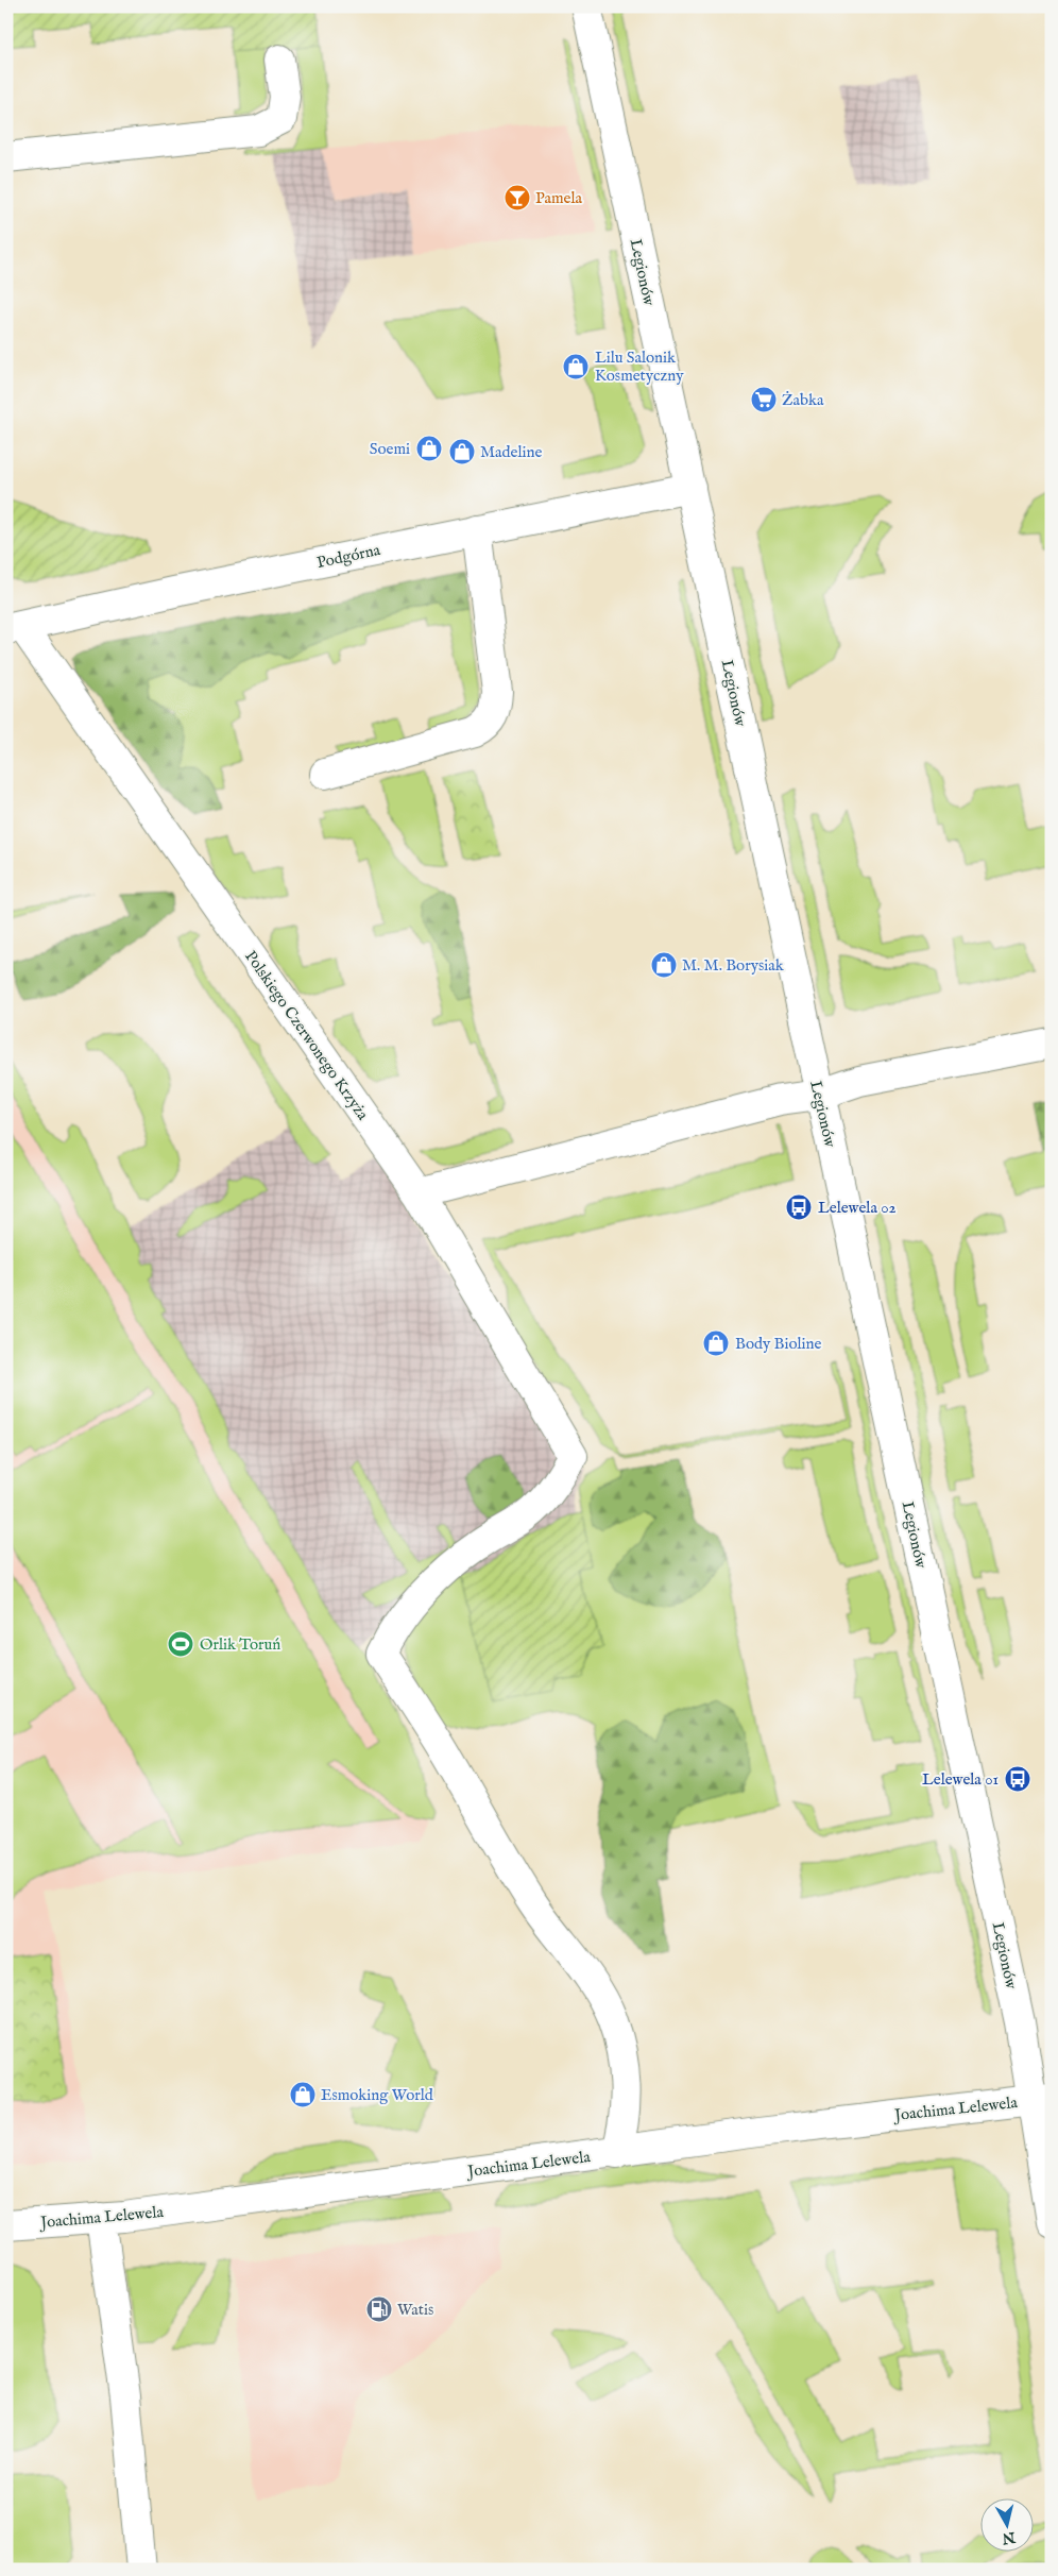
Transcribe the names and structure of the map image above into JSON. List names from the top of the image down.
{
  "streets": {
    "street": [
      "Legionów",
      "Podgórna",
      "Polskiego Czerwonego Krzyża",
      "Joachima Lelewela"
    ]
  },
  "crossings": [
    ["Legionów", "Podgórna"],
    ["Legionów", "Joachima Lelewela"],
    ["Podgórna", "Polskiego Czerwonego Krzyża"],
    ["Polskiego Czerwonego Krzyża", "Joachima Lelewela"]
  ],
  "places": {
    "bar": ["Pamela"],
    "shop": [
      "Lilu Salonik Kosmetyczny",
      "Soemi",
      "Madeline",
      "M. M. Borysiak",
      "Body Bioline",
      "Esmoking World"
    ],
    "supermarket": ["Żabka"],
    "bus stop": ["Lelewela 02", "Lelewela 01"],
    "sports": ["Orlik Toruń"],
    "fuel station": ["Watis"]
  },
  "north": "bottom"
}
